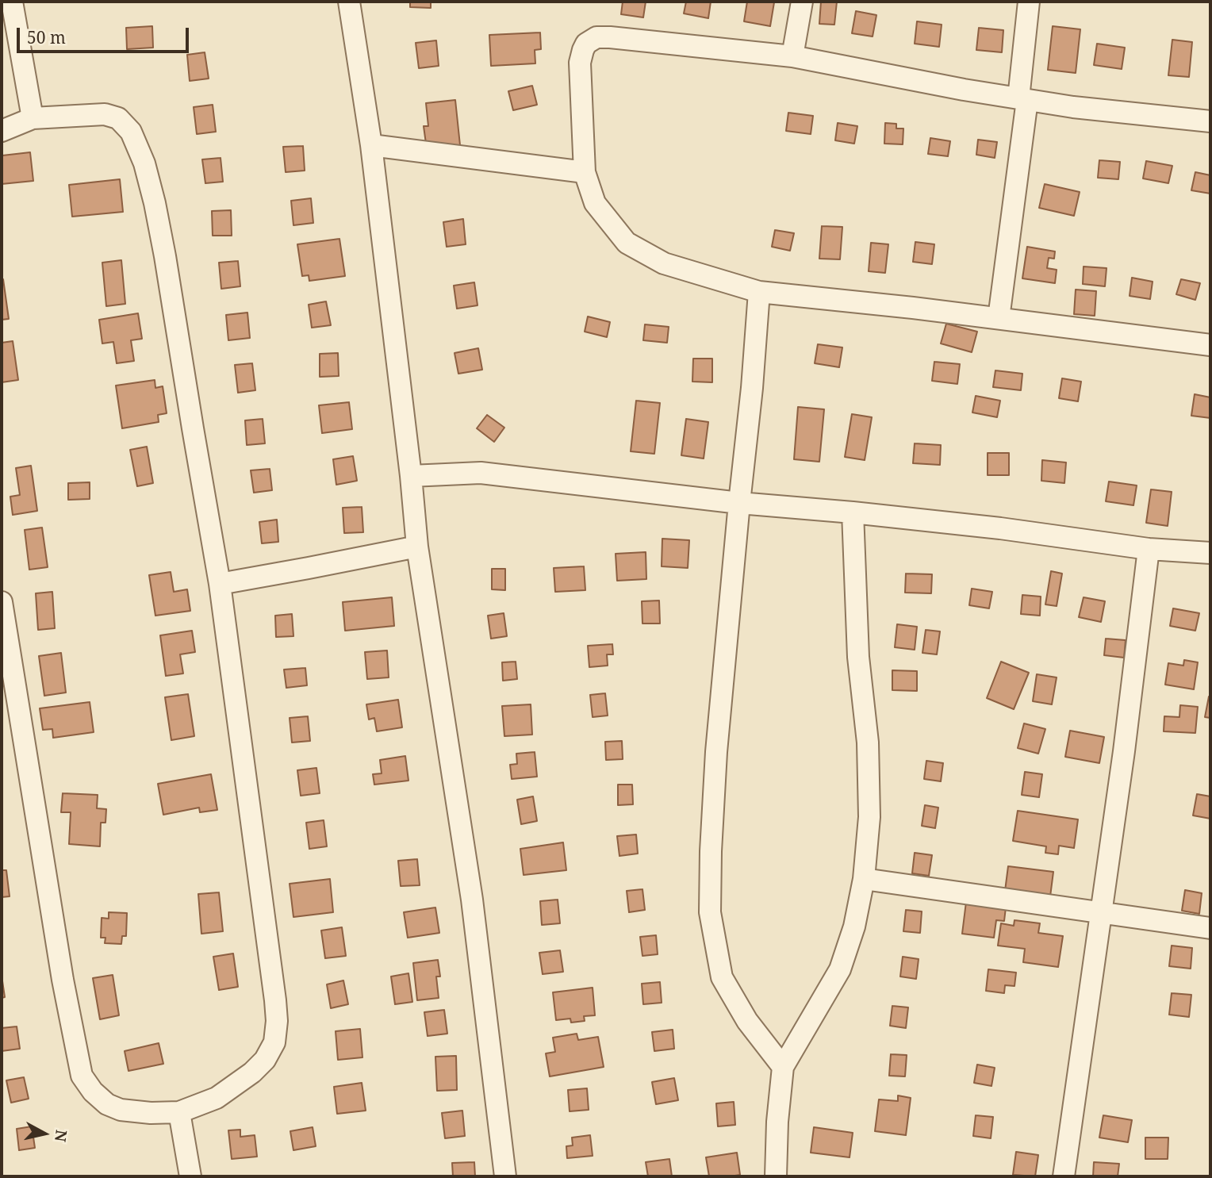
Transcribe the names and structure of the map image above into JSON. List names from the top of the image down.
{
  "scale_bar": "50 m",
  "north": "right"
}
